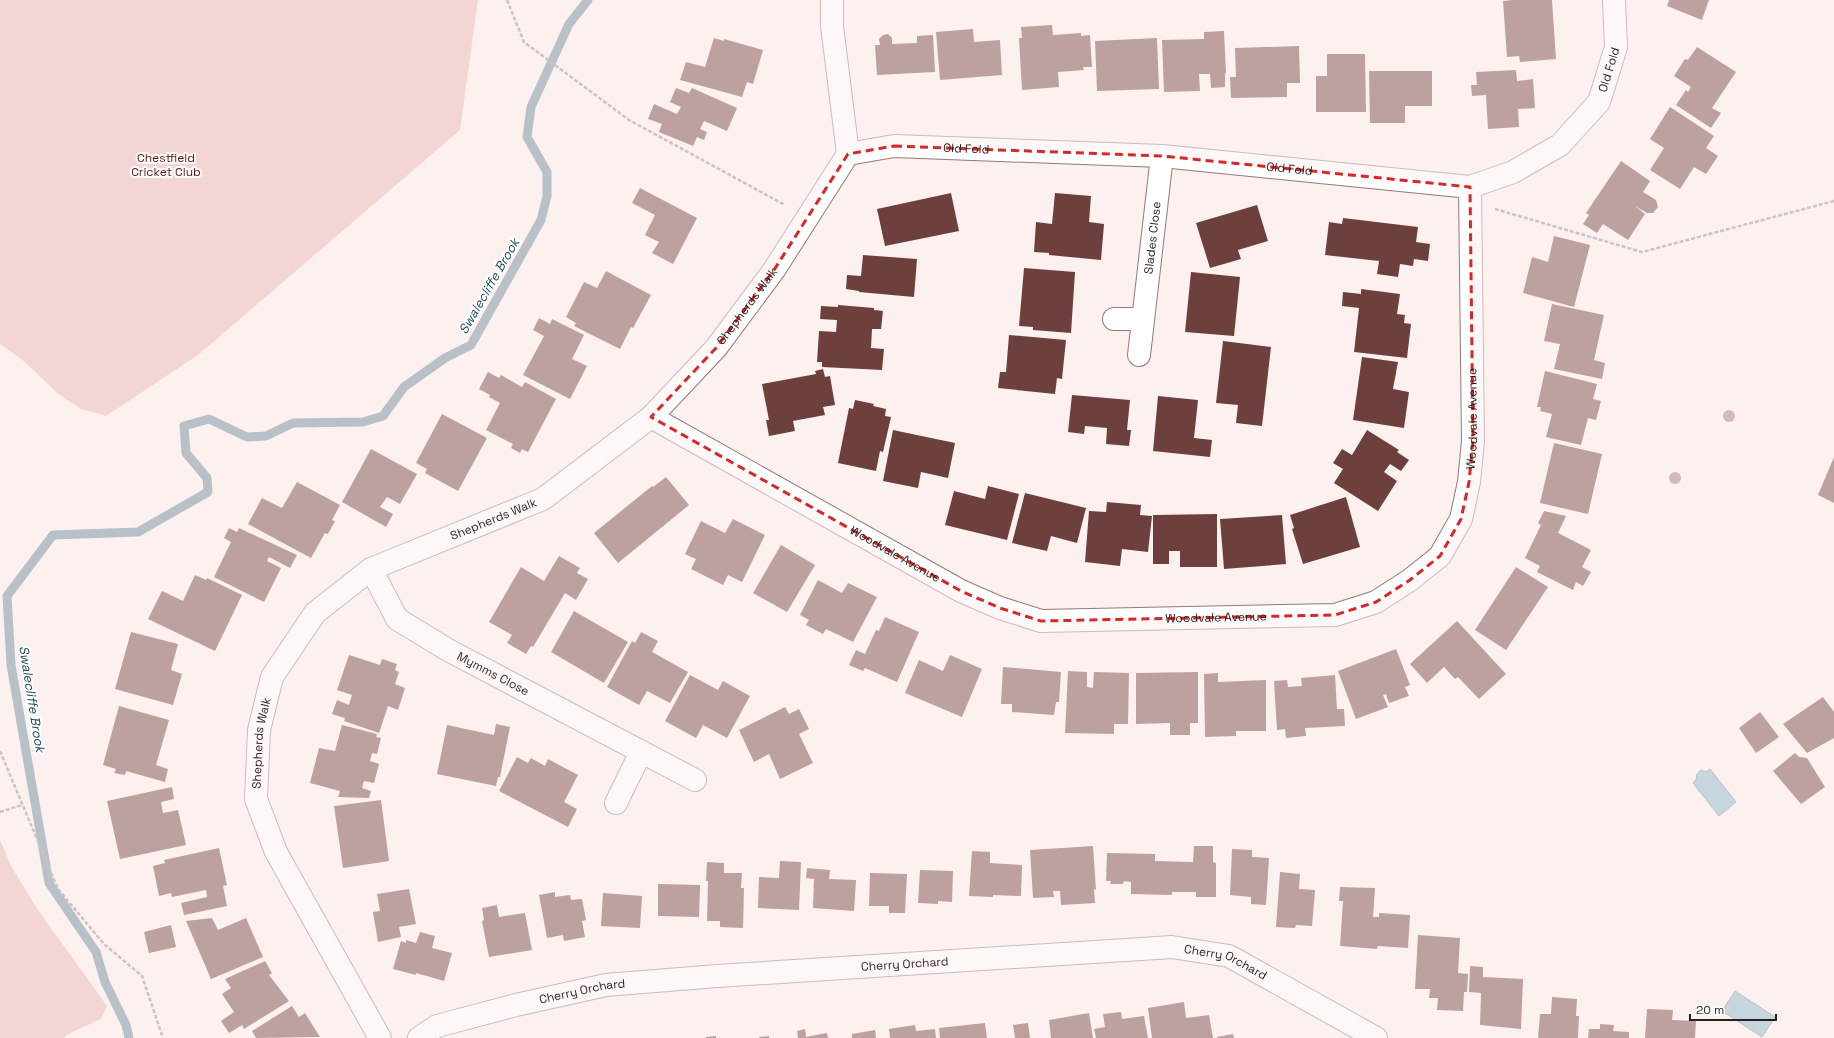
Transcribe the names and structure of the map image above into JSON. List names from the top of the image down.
{
  "streets": {
    "street": [
      "Old Fold",
      "Slades Close",
      "Shepherds Walk",
      "Woodvale Avenue",
      "Mymms Close",
      "Cherry Orchard"
    ]
  },
  "crossings": [
    ["Old Fold", "Slades Close"],
    ["Old Fold", "Shepherds Walk"],
    ["Old Fold", "Woodvale Avenue"],
    ["Shepherds Walk", "Woodvale Avenue"],
    ["Shepherds Walk", "Mymms Close"]
  ],
  "water": ["Swalecliffe Brook"],
  "parks": ["Chestfield Cricket Club"],
  "scale_bar": "20 m"
}
